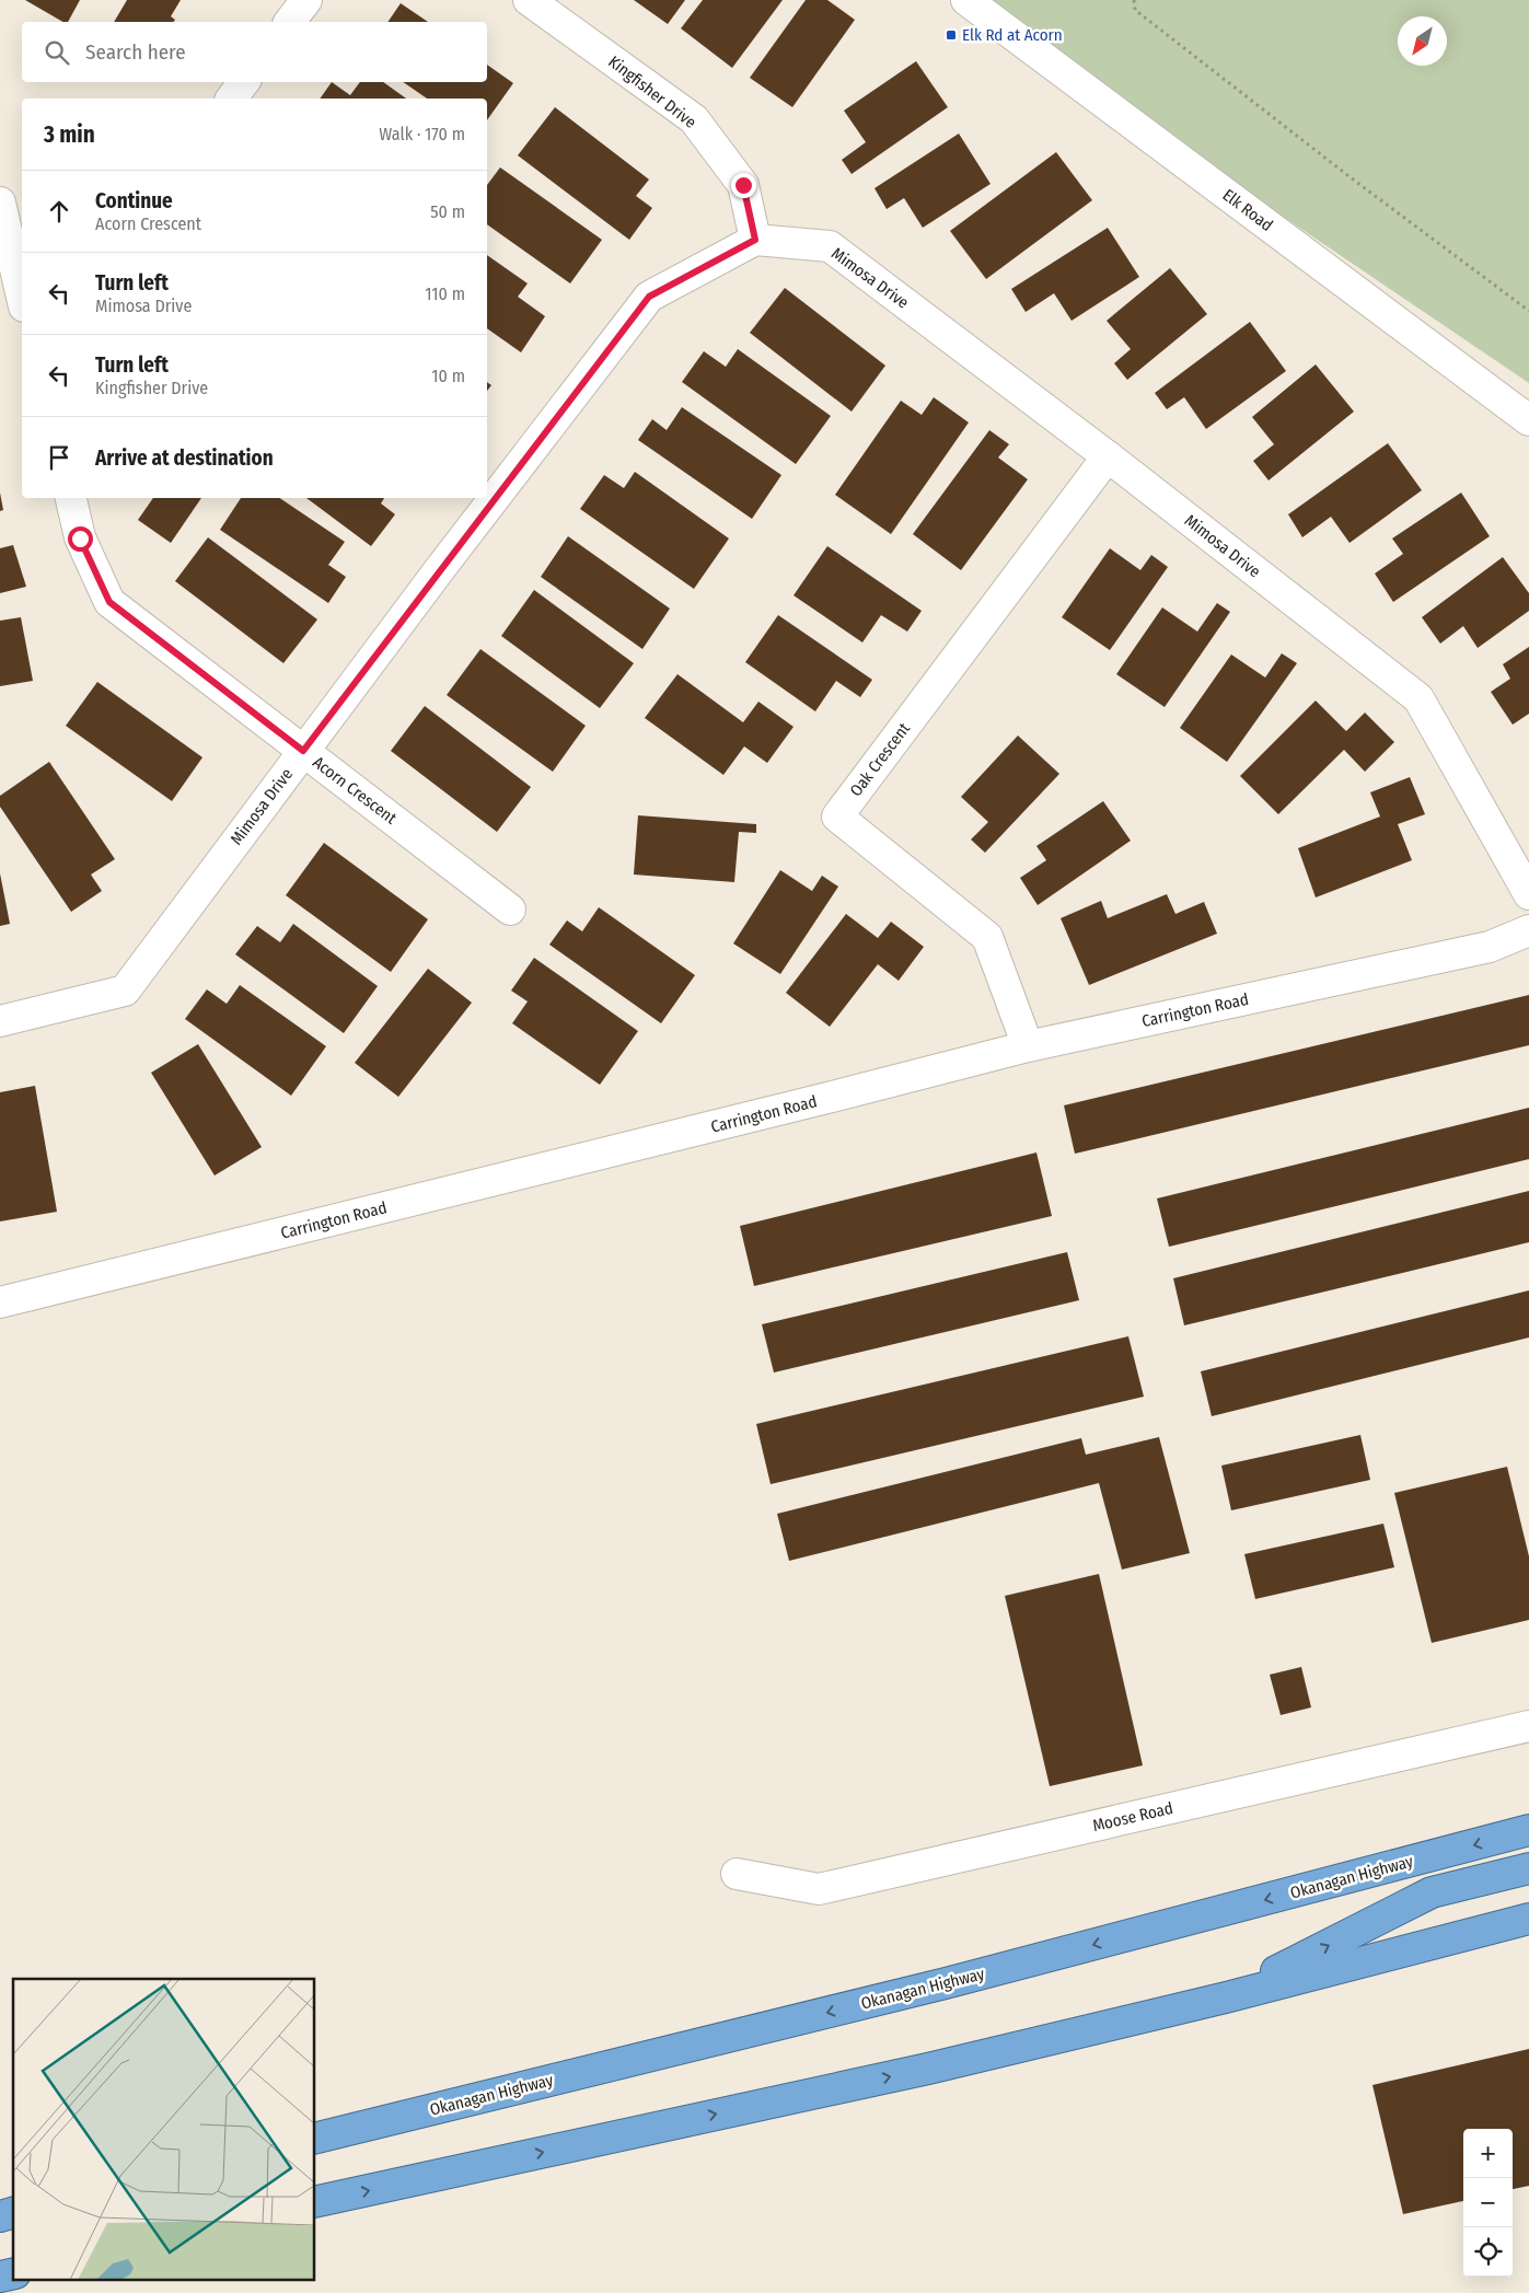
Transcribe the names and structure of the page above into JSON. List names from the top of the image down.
{
  "streets": {
    "highway": ["Okanagan Highway"],
    "street": [
      "Kingfisher Drive",
      "Elk Road",
      "Mimosa Drive",
      "Oak Crescent",
      "Acorn Crescent",
      "Carrington Road",
      "Moose Road"
    ]
  },
  "crossings": [
    ["Kingfisher Drive", "Mimosa Drive"],
    ["Mimosa Drive", "Oak Crescent"],
    ["Mimosa Drive", "Acorn Crescent"],
    ["Oak Crescent", "Carrington Road"]
  ],
  "places": {
    "transit": ["Elk Rd at Acorn"]
  },
  "north": "bottom left",
  "page": {
    "search": "Search here",
    "heading": ["3 min", "Walk · 170 m"],
    "list": [
      ["Continue", "Acorn Crescent", "50 m"],
      ["Turn left", "Mimosa Drive", "110 m"],
      ["Turn left", "Kingfisher Drive", "10 m"],
      "Arrive at destination"
    ],
    "map_buttons": ["+", "−"]
  }
}
